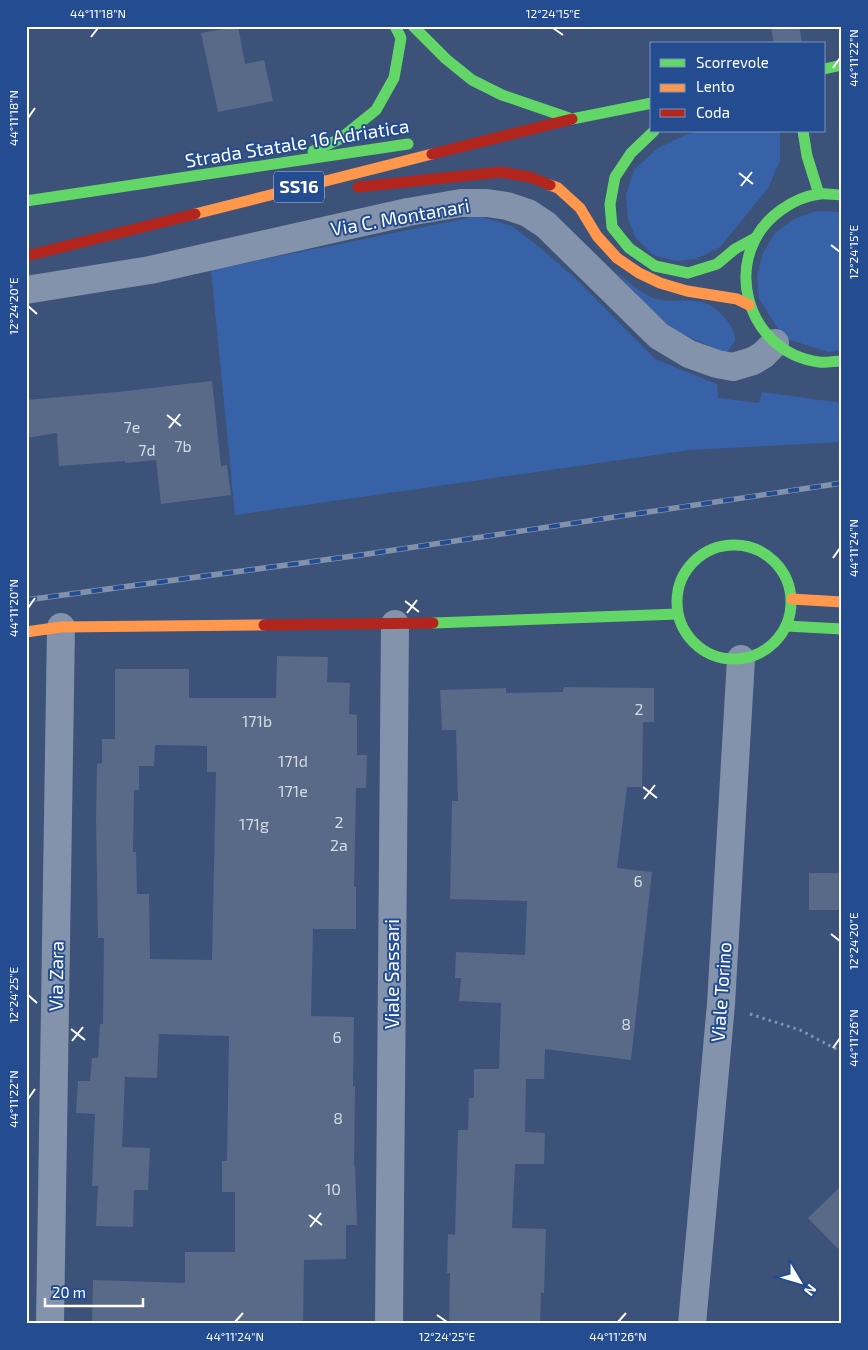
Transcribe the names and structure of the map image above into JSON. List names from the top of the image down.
{
  "streets": {
    "main road": ["Strada Statale 16 Adriatica", "SS16"],
    "street": [
      "Via C. Montanari",
      "Viale Sassari",
      "Via Zara",
      "Viale Torino"
    ]
  },
  "house_numbers": [
    "7e",
    "7b",
    "7d",
    "2",
    "171b",
    "171d",
    "171e",
    "2",
    "171g",
    "2a",
    "6",
    "8",
    "6",
    "8",
    "10"
  ],
  "legend": ["Scorrevole", "Lento", "Coda"],
  "scale_bar": "20 m",
  "north": "bottom right",
  "coordinates": [
    "44°11'18\"N",
    "12°24'15\"E",
    "44°11'22\"N",
    "12°24'20\"E",
    "44°11'24\"N",
    "44°11'20\"N",
    "12°24'25\"E",
    "44°11'26\"N"
  ]
}
